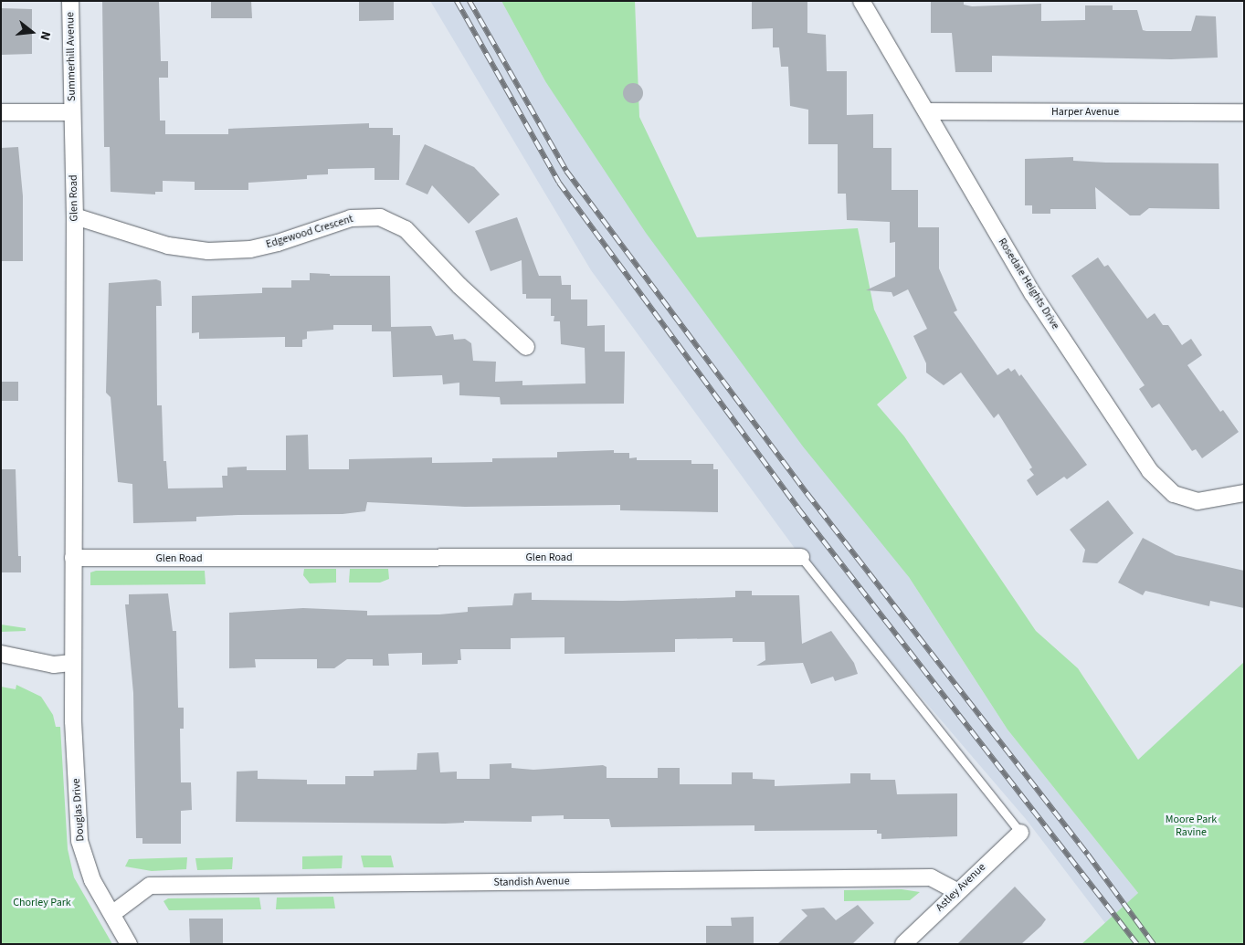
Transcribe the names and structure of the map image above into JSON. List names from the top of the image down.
{
  "streets": {
    "street": [
      "Summerhill Avenue",
      "Harper Avenue",
      "Glen Road",
      "Edgewood Crescent",
      "Rosedale Heights Drive",
      "Douglas Drive",
      "Standish Avenue",
      "Astley Avenue"
    ]
  },
  "crossings": [
    ["Summerhill Avenue", "Glen Road"],
    ["Harper Avenue", "Rosedale Heights Drive"],
    ["Glen Road", "Edgewood Crescent"],
    ["Glen Road", "Douglas Drive"],
    ["Douglas Drive", "Standish Avenue"],
    ["Standish Avenue", "Astley Avenue"]
  ],
  "parks": ["Moore Park Ravine", "Chorley Park"],
  "north": "right"
}
